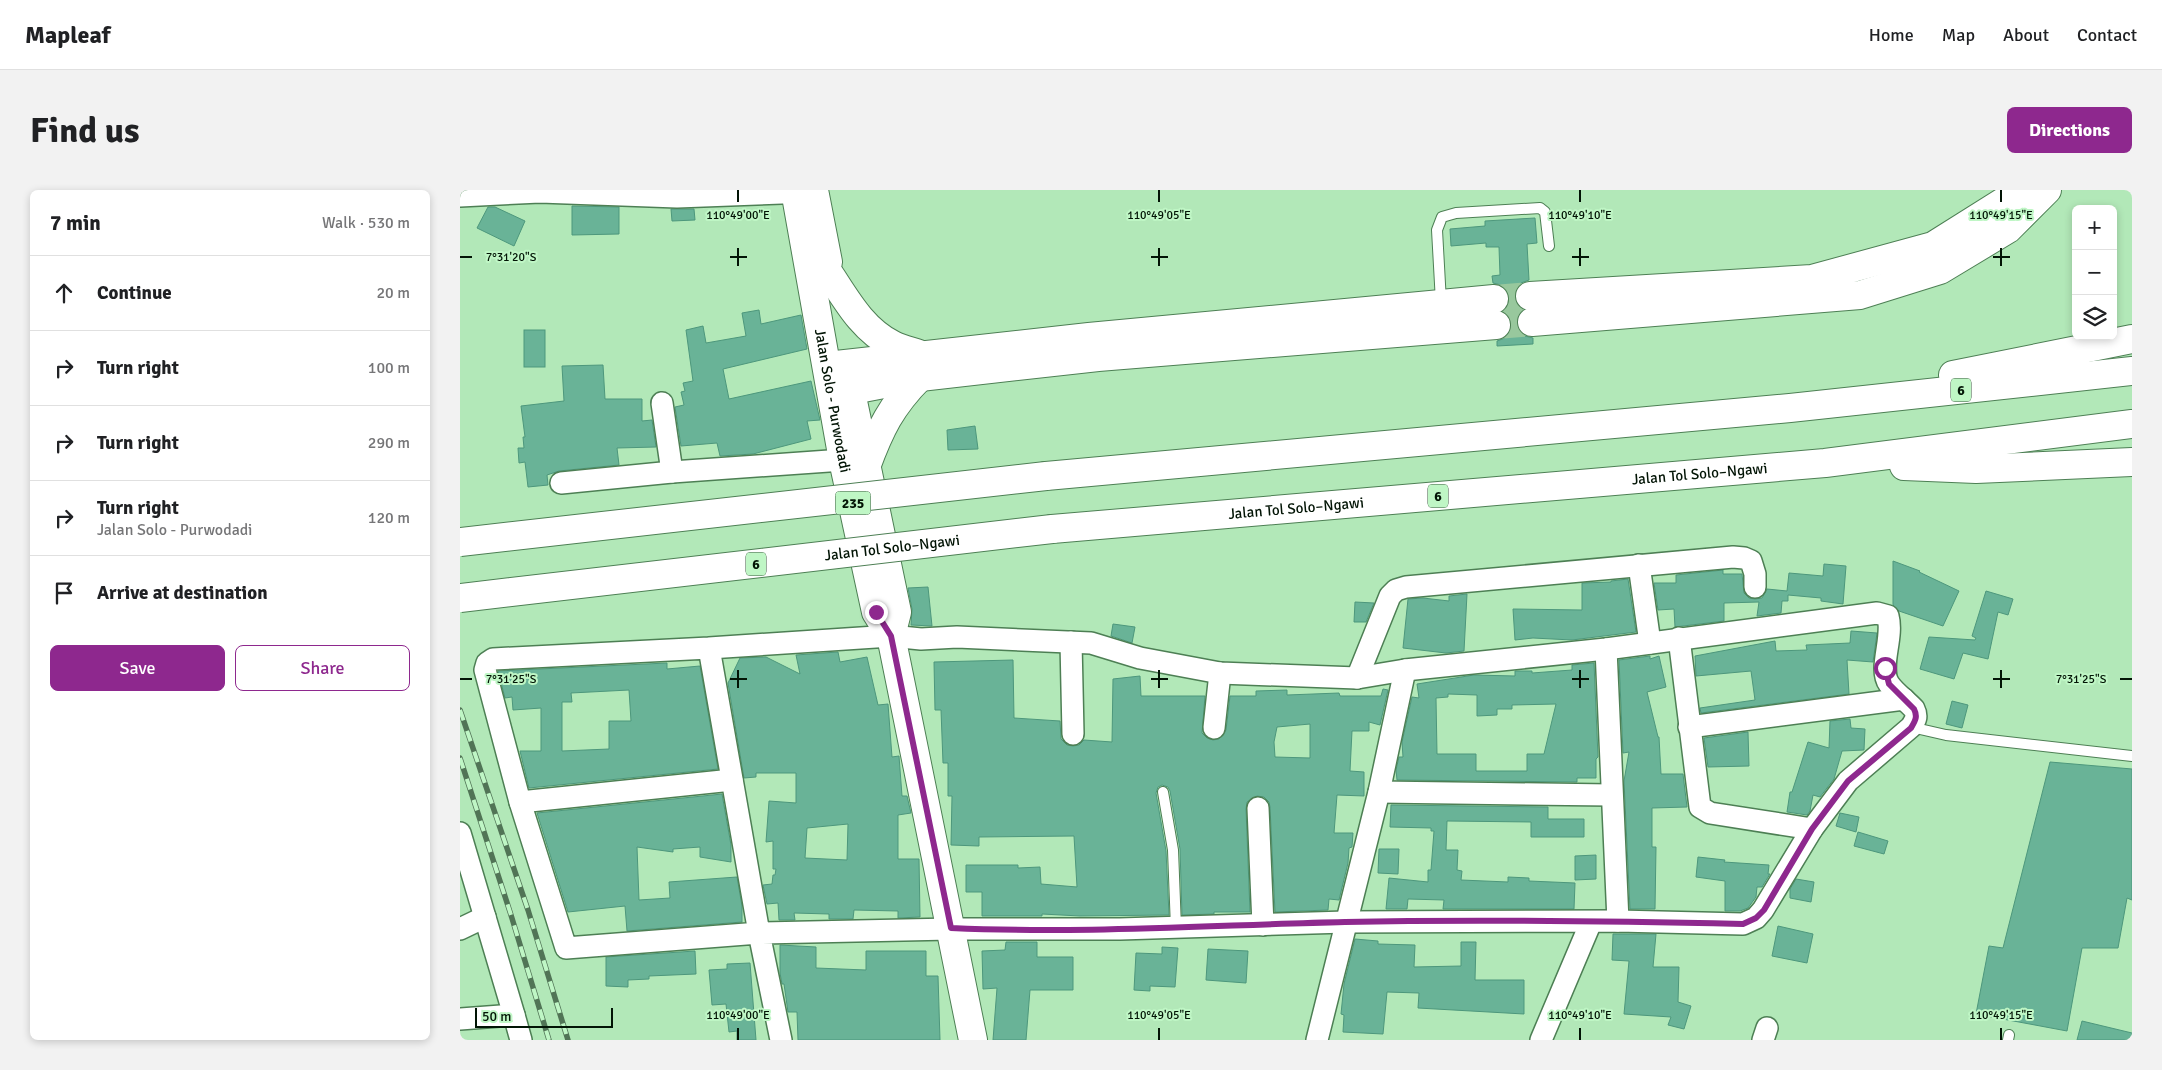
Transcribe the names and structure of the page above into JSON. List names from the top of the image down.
{
  "streets": {
    "main road": [
      "6",
      "Jalan Solo - Purwodadi",
      "Jalan Tol Solo–Ngawi",
      "235"
    ]
  },
  "scale_bar": "50 m",
  "page": {
    "header": "Mapleaf",
    "nav": [
      "Home",
      "Map",
      "About",
      "Contact"
    ],
    "buttons": [
      "Directions",
      ["Save", "Share"]
    ],
    "title": "Find us",
    "heading": ["7 min", "Walk · 530 m"],
    "map_buttons": ["+", "−"],
    "list": [
      ["Continue", "20 m"],
      ["Turn right", "100 m"],
      ["Turn right", "290 m"],
      ["Turn right", "Jalan Solo - Purwodadi", "120 m"],
      "Arrive at destination"
    ],
    "scale": "50 m"
  },
  "coordinates": [
    "110°49'00\"E",
    "110°49'05\"E",
    "110°49'10\"E",
    "110°49'15\"E",
    "7°31'20\"S",
    "7°31'25\"S"
  ]
}
